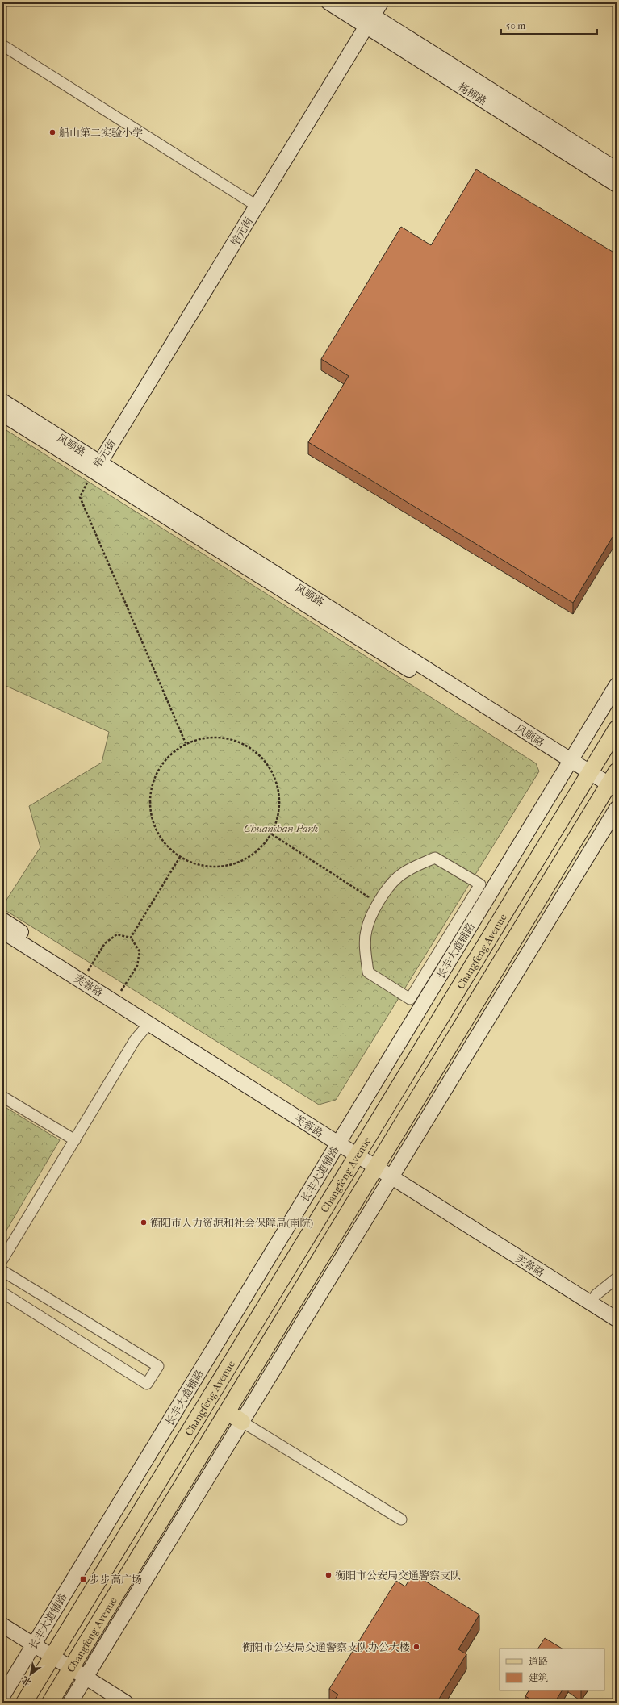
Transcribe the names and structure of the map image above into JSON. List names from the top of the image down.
{
  "streets": {
    "main road": ["Changfeng Avenue"],
    "street": [
      "杨柳路",
      "培元街",
      "风顺路",
      "长丰大道辅路",
      "芙蓉路"
    ]
  },
  "crossings": [
    ["杨柳路", "培元街"],
    ["培元街", "风顺路"],
    ["风顺路", "长丰大道辅路"],
    ["风顺路", "Changfeng Avenue"],
    ["长丰大道辅路", "芙蓉路"],
    ["Changfeng Avenue", "芙蓉路"]
  ],
  "parks": ["Chuanshan Park"],
  "places": {
    "other": [
      "船山第二实验小学",
      "衡阳市人力资源和社会保障局(南院)",
      "衡阳市公安局交通警察支队",
      "衡阳市公安局交通警察支队办公大楼"
    ],
    "transit": ["步步高广场"]
  },
  "legend": ["道路", "建筑"],
  "scale_bar": "50 m",
  "north": "bottom left"
}
